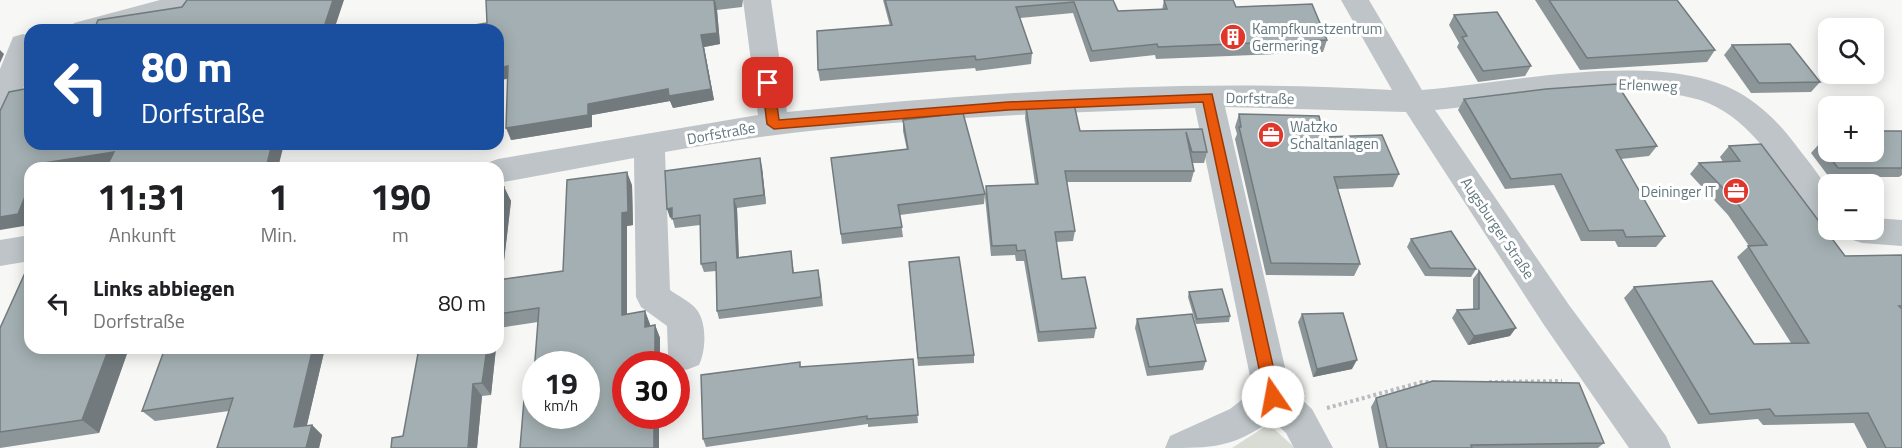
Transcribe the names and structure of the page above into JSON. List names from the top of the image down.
{
  "streets": {
    "street": ["Erlenweg", "Dorfstraße", "Augsburger Straße"]
  },
  "crossings": [
    ["Erlenweg", "Dorfstraße"],
    ["Erlenweg", "Augsburger Straße"],
    ["Dorfstraße", "Augsburger Straße"]
  ],
  "places": {
    "building": ["Kampfkunstzentrum Germering"],
    "office": ["Watzko Schaltanlagen", "Deininger IT"]
  },
  "page": {
    "map_buttons": ["+", "−"],
    "turn": ["80 m", "Dorfstraße"],
    "eta": [
      "11:31",
      "Ankunft",
      "1",
      "Min.",
      "190",
      "m"
    ],
    "list": [
      {
        "name": "Links abbiegen",
        "note": "Dorfstraße",
        "value": "80 m"
      }
    ],
    "speed": "19 km/h",
    "limit": "30"
  }
}
